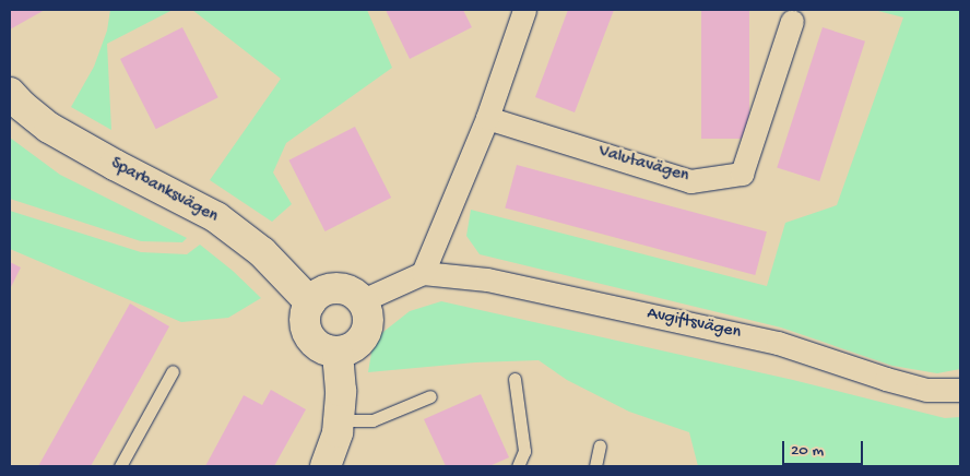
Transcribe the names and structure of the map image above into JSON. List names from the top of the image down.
{
  "streets": {
    "street": ["Valutavägen", "Sparbanksvägen", "Avgiftsvägen"]
  },
  "scale_bar": "20 m"
}
